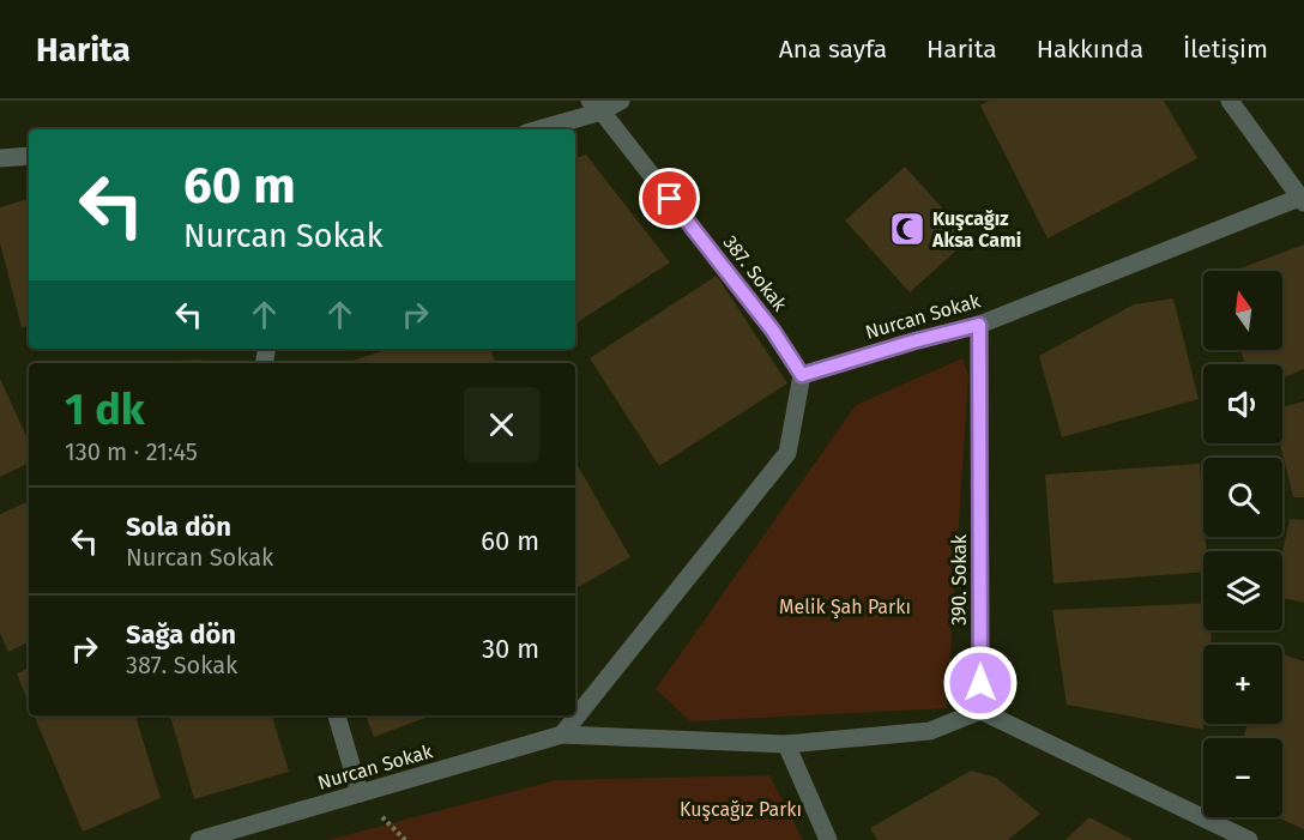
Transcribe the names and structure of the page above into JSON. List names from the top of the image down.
{
  "streets": {
    "street": ["387. Sokak", "Nurcan Sokak", "390. Sokak"]
  },
  "crossings": [
    ["387. Sokak", "Nurcan Sokak"],
    ["Nurcan Sokak", "390. Sokak"]
  ],
  "parks": ["Melik Şah Parkı", "Kuşcağız Parkı"],
  "places": {
    "mosque": ["Kuşcağız Aksa Cami"]
  },
  "north": "top",
  "page": {
    "header": "Harita",
    "nav": [
      "Ana sayfa",
      "Harita",
      "Hakkında",
      "İletişim"
    ],
    "turn": ["60 m", "Nurcan Sokak"],
    "map_buttons": ["+", "−"],
    "heading": ["1 dk", "130 m · 21:45"],
    "list": [
      {
        "name": "Sola dön",
        "note": "Nurcan Sokak",
        "value": "60 m"
      },
      {
        "name": "Sağa dön",
        "note": "387. Sokak",
        "value": "30 m"
      }
    ]
  }
}
